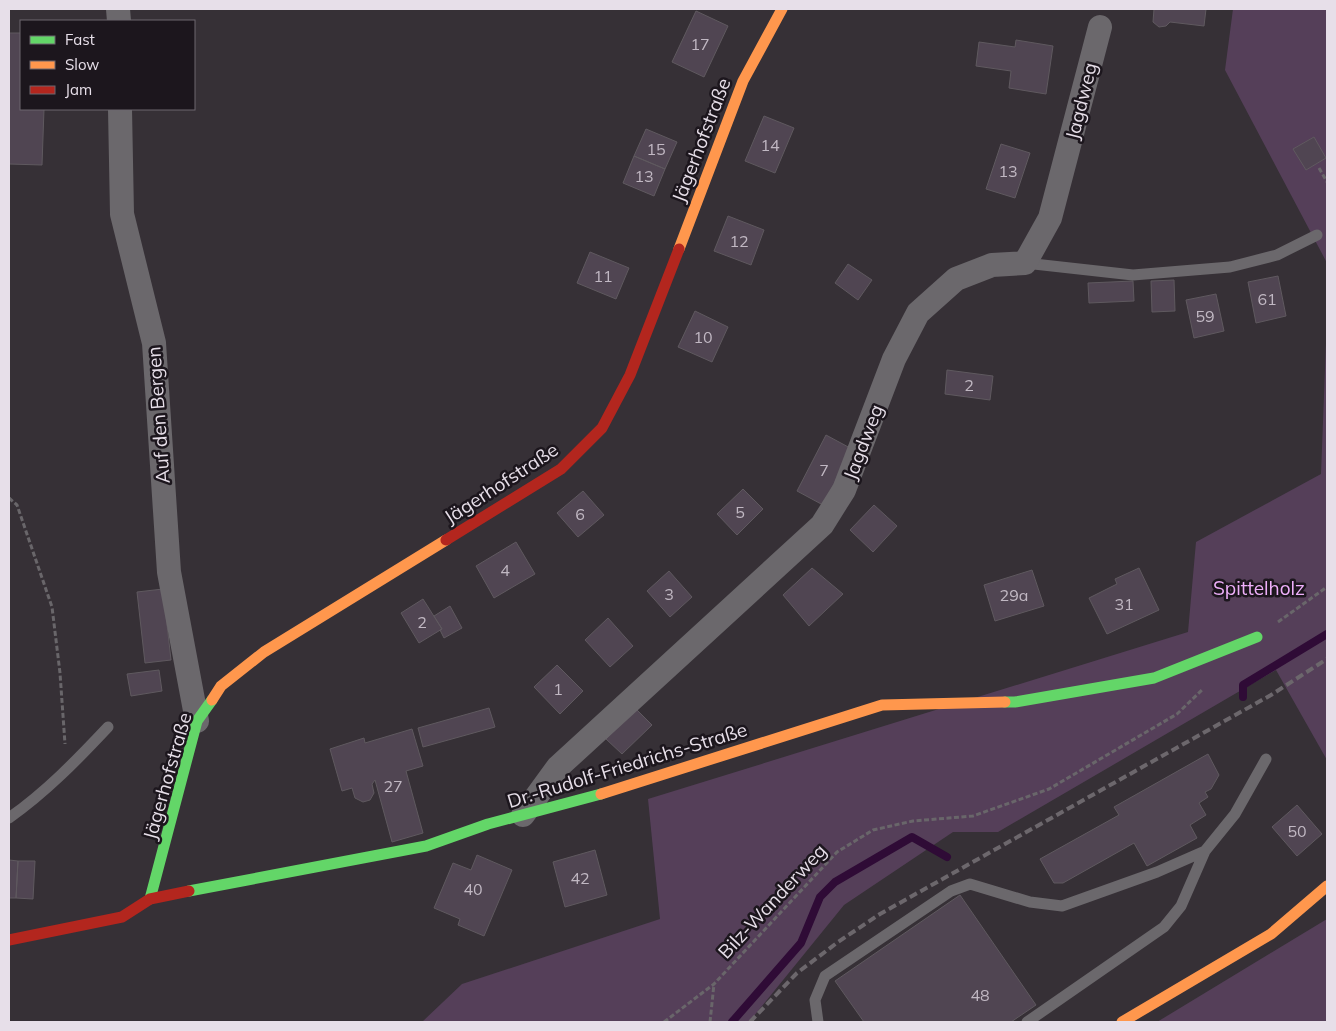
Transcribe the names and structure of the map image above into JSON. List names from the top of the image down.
{
  "streets": {
    "street": [
      "Jagdweg",
      "Jägerhofstraße",
      "Auf den Bergen",
      "Dr.-Rudolf-Friedrichs-Straße"
    ],
    "path": ["Bilz-Wanderweg"]
  },
  "crossings": [
    ["Jagdweg", "Dr.-Rudolf-Friedrichs-Straße"],
    ["Jägerhofstraße", "Auf den Bergen"],
    ["Jägerhofstraße", "Dr.-Rudolf-Friedrichs-Straße"]
  ],
  "parks": ["Spittelholz"],
  "house_numbers": [
    "17",
    "14",
    "15",
    "13",
    "13",
    "12",
    "11",
    "61",
    "59",
    "10",
    "2",
    "7",
    "5",
    "6",
    "4",
    "3",
    "29a",
    "31",
    "2",
    "1",
    "27",
    "50",
    "42",
    "40",
    "48"
  ],
  "legend": ["Fast", "Slow", "Jam"]
}
